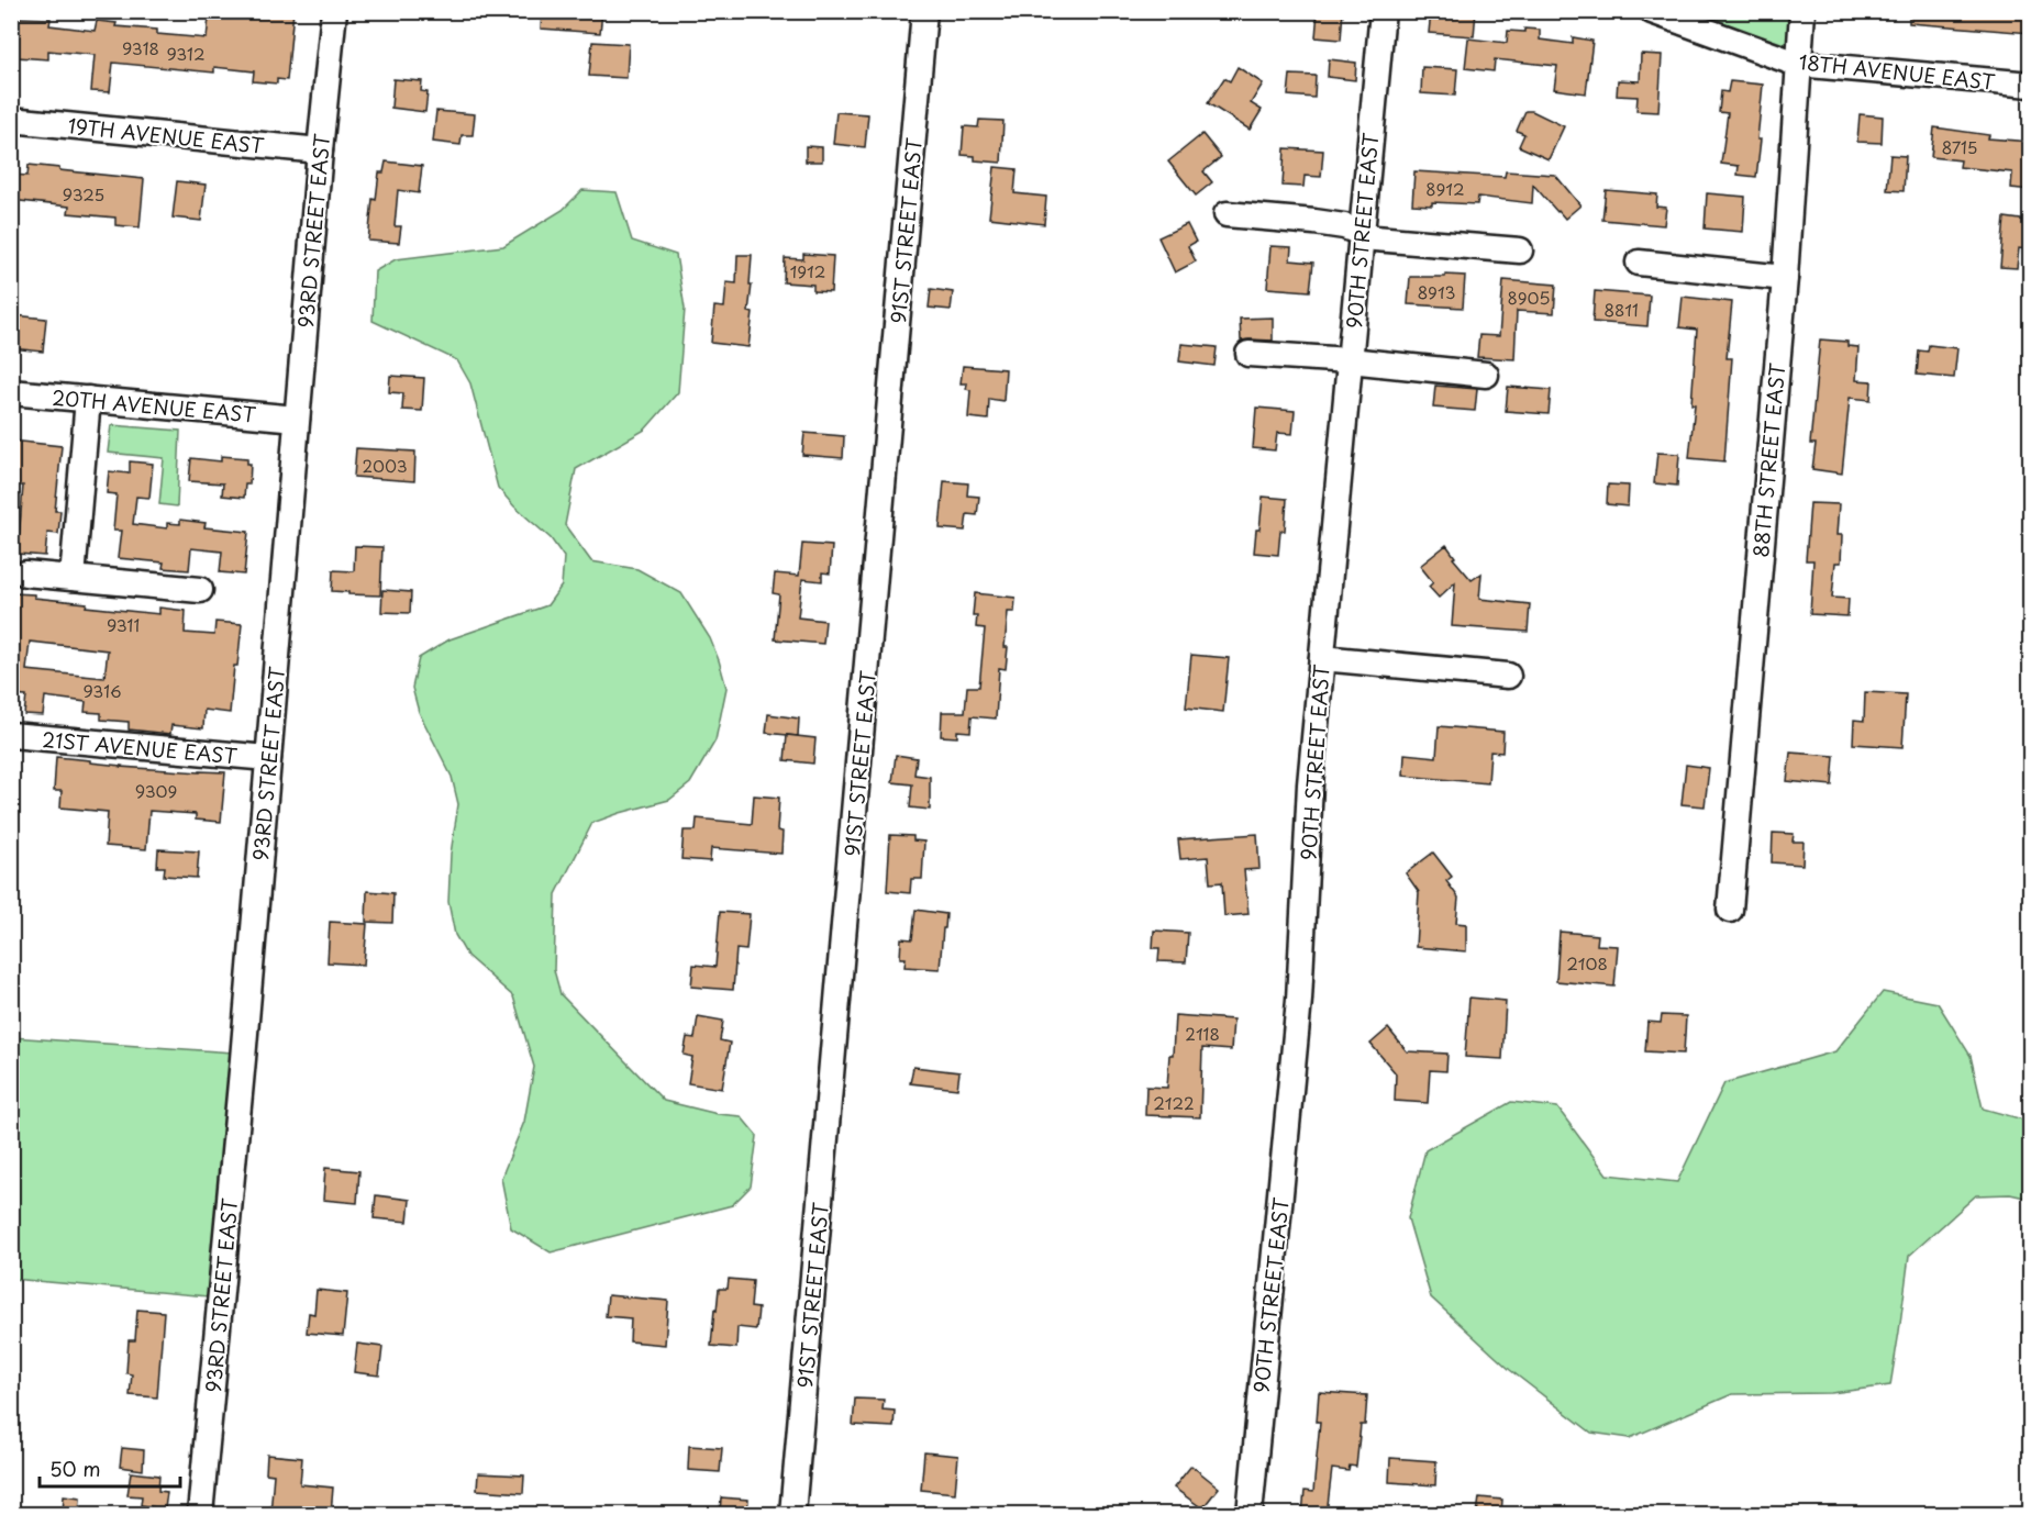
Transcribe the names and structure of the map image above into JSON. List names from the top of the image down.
{
  "streets": {
    "street": [
      "18TH AVENUE EAST",
      "19TH AVENUE EAST",
      "93RD STREET EAST",
      "91ST STREET EAST",
      "90TH STREET EAST",
      "20TH AVENUE EAST",
      "88TH STREET EAST",
      "21ST AVENUE EAST"
    ]
  },
  "crossings": [
    ["18TH AVENUE EAST", "88TH STREET EAST"],
    ["19TH AVENUE EAST", "93RD STREET EAST"],
    ["93RD STREET EAST", "20TH AVENUE EAST"],
    ["93RD STREET EAST", "21ST AVENUE EAST"]
  ],
  "house_numbers": [
    "9318",
    "9312",
    "8715",
    "8912",
    "9325",
    "1912",
    "8913",
    "8905",
    "8811",
    "2003",
    "9311",
    "9316",
    "9309",
    "2108",
    "2118",
    "2122"
  ],
  "scale_bar": "50 m"
}
